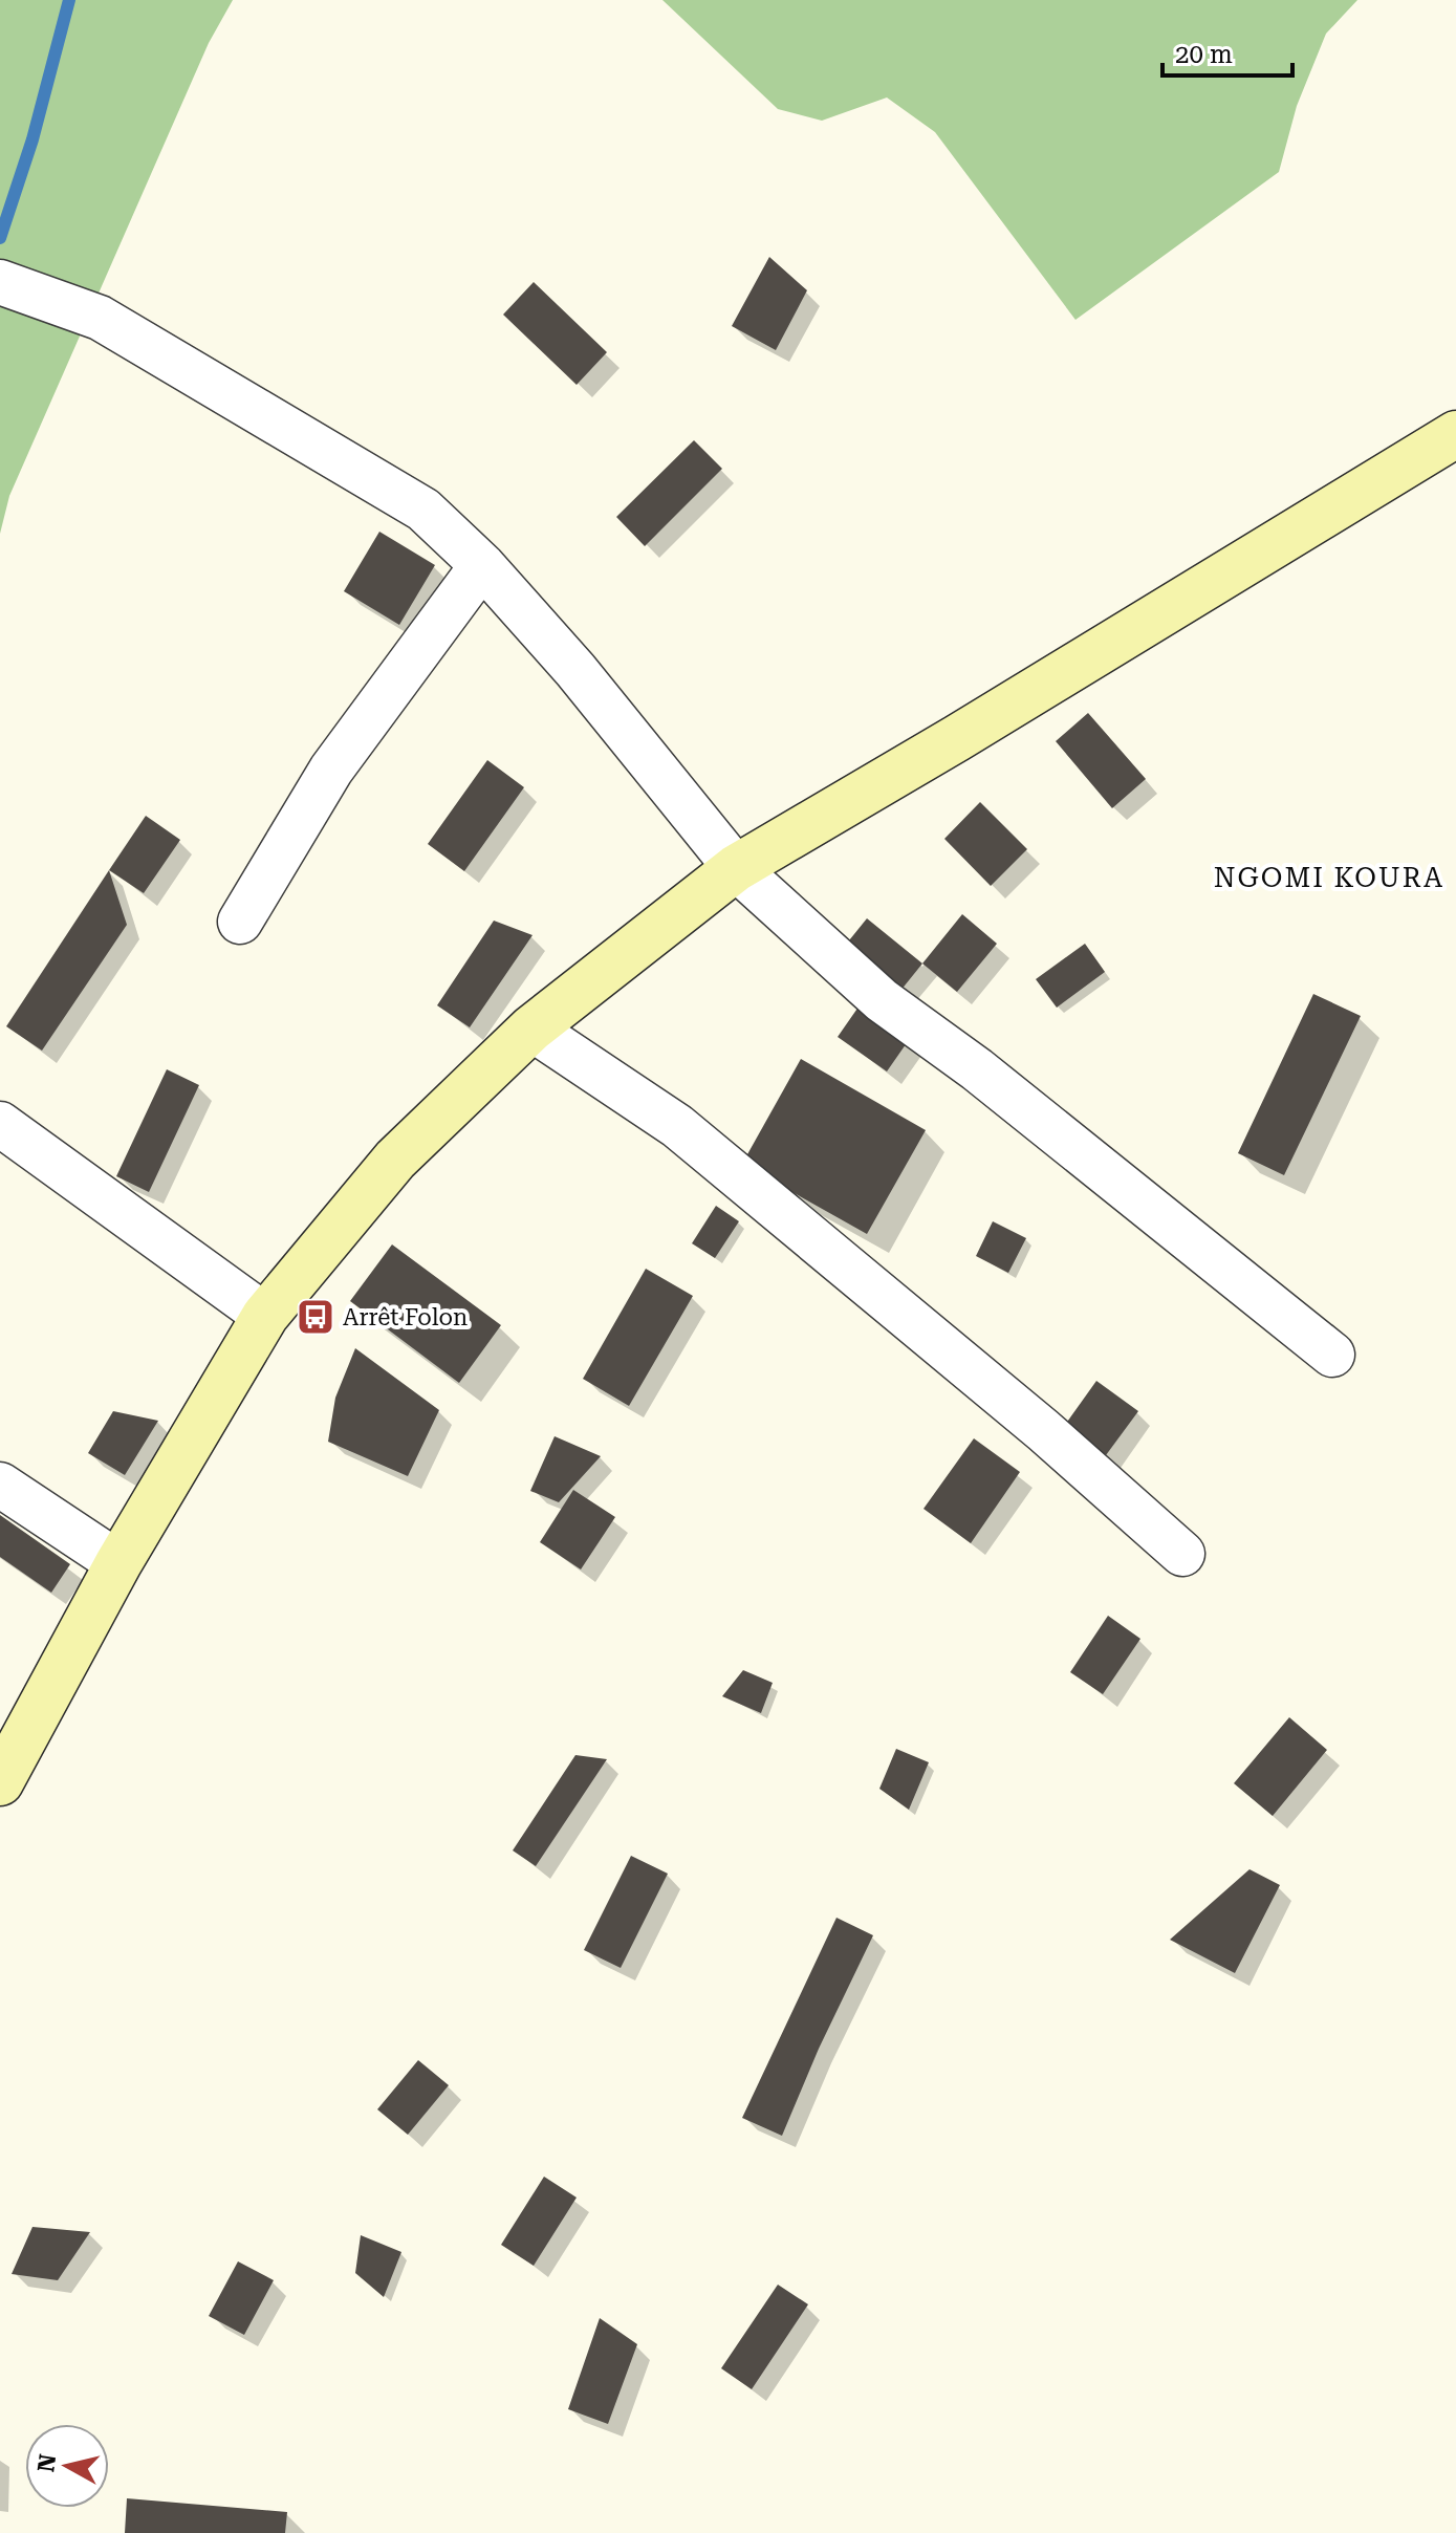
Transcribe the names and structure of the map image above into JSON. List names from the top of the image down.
{
  "districts": ["NGOMI KOURA"],
  "places": {
    "bus stop": ["Arrêt Folon"]
  },
  "scale_bar": "20 m",
  "north": "left"
}
